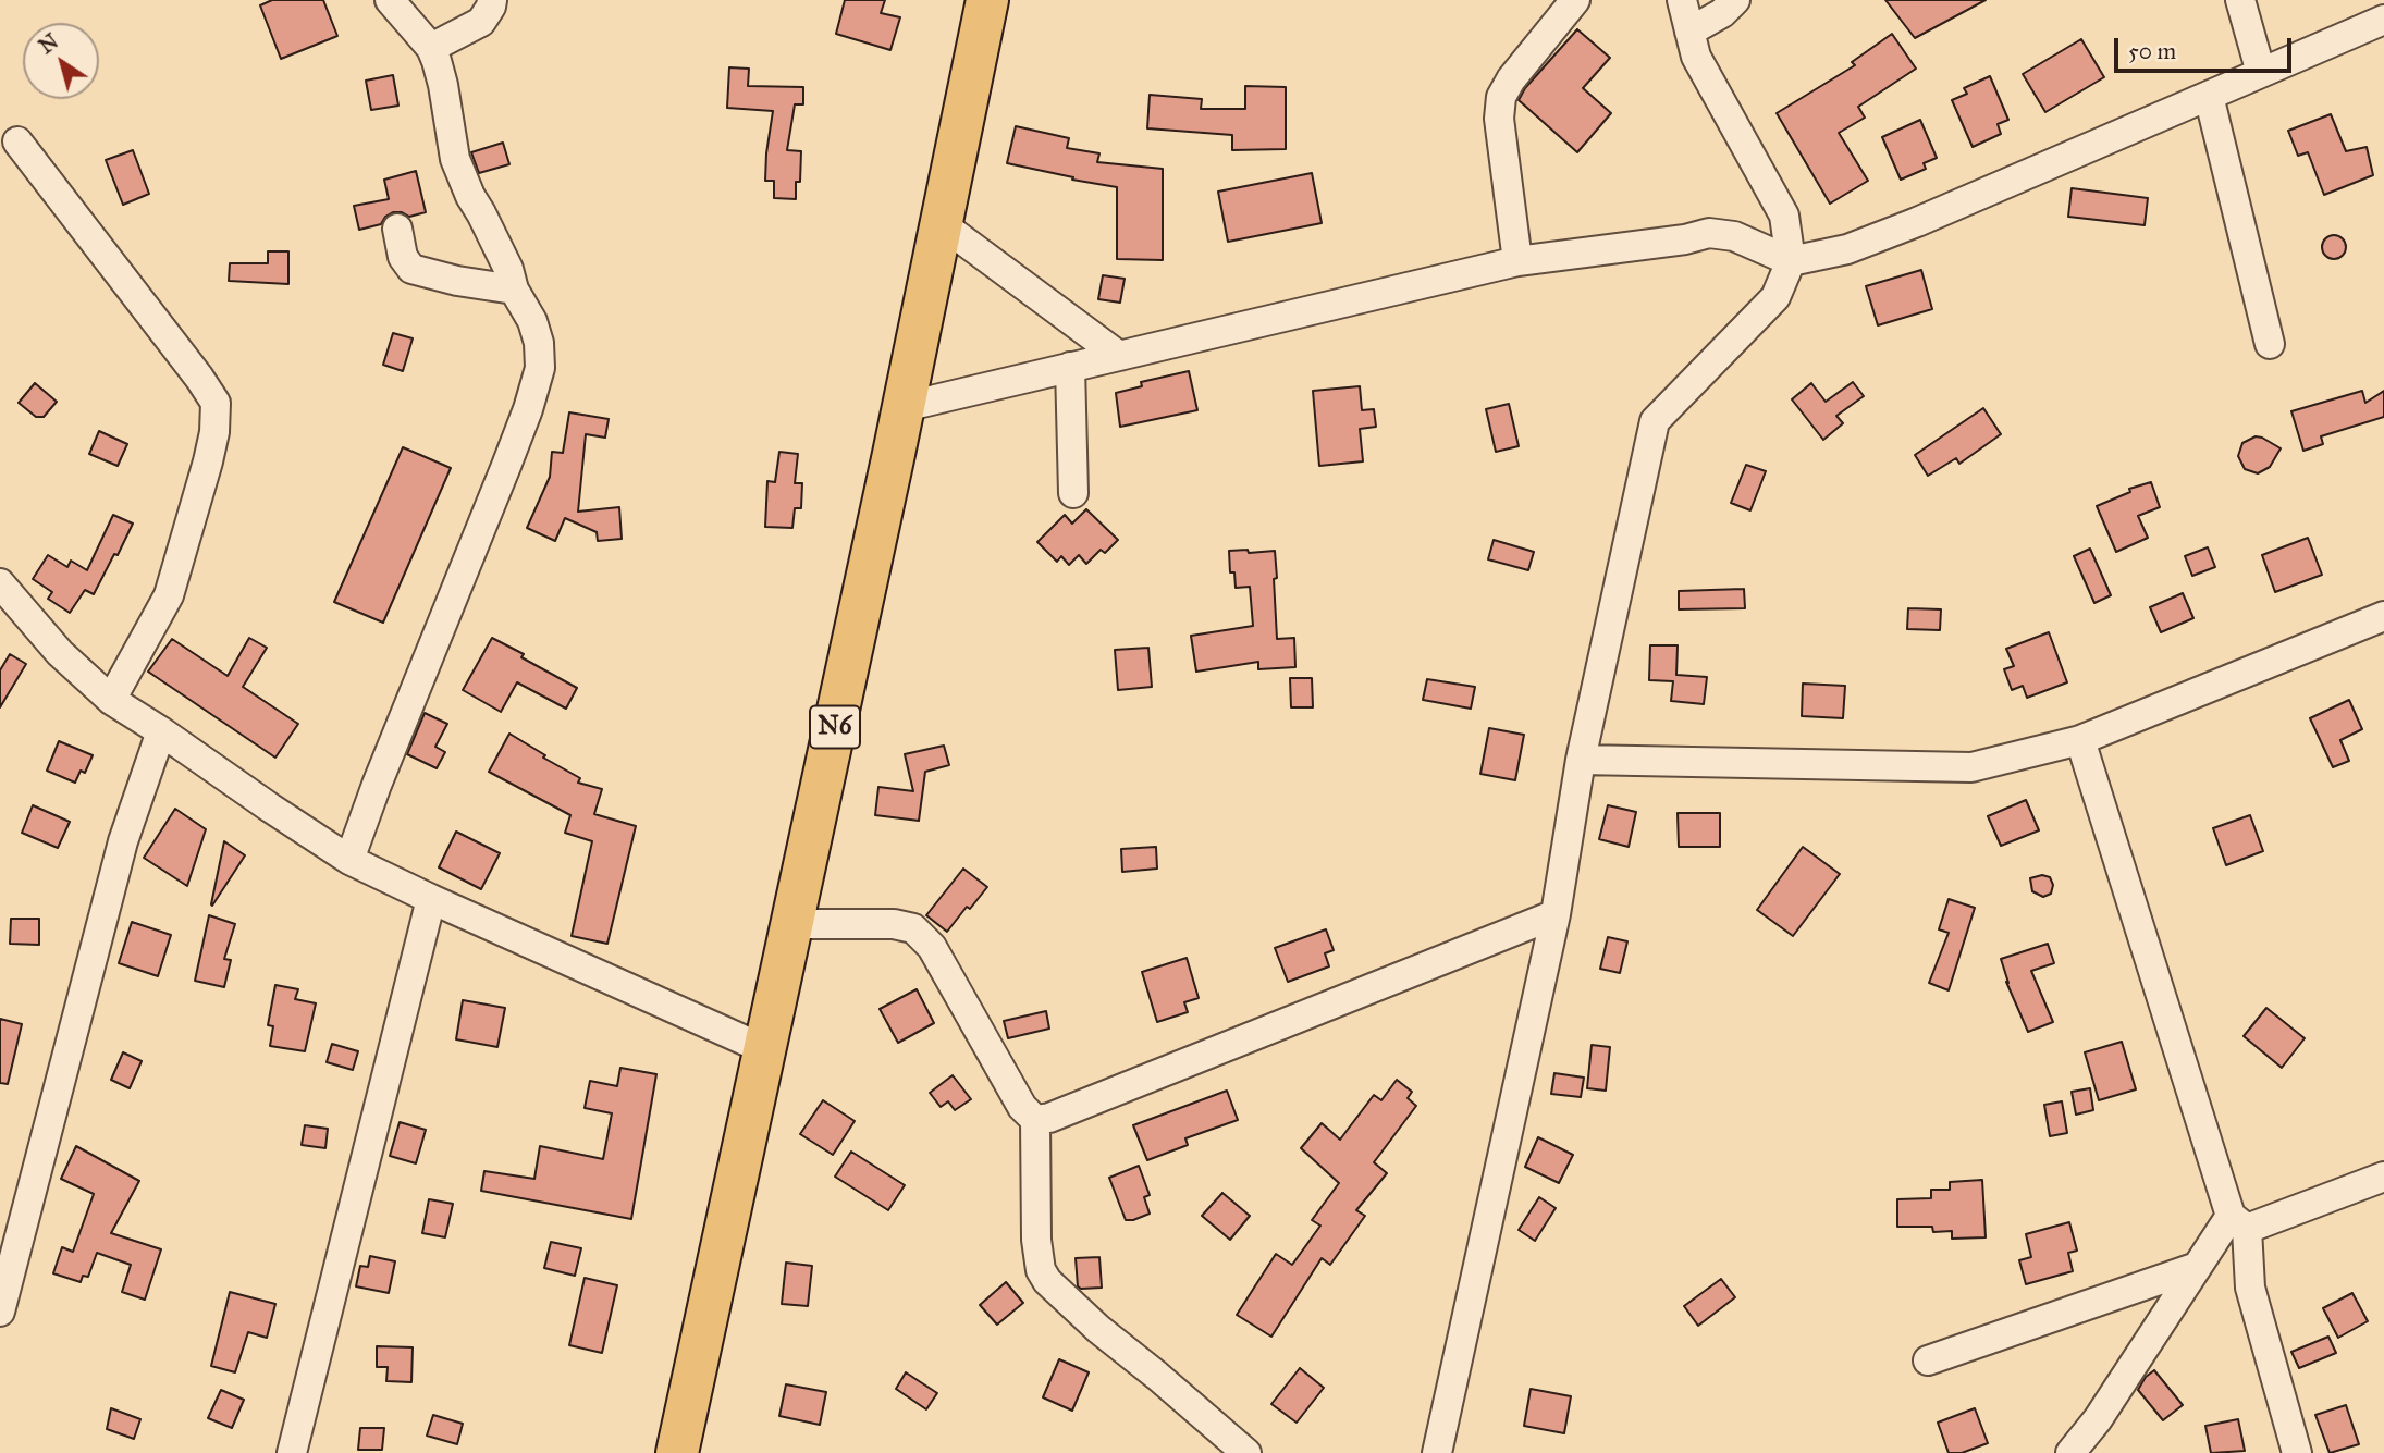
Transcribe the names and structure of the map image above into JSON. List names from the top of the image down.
{
  "streets": {
    "highway": ["N6"]
  },
  "scale_bar": "50 m",
  "north": "top left"
}
